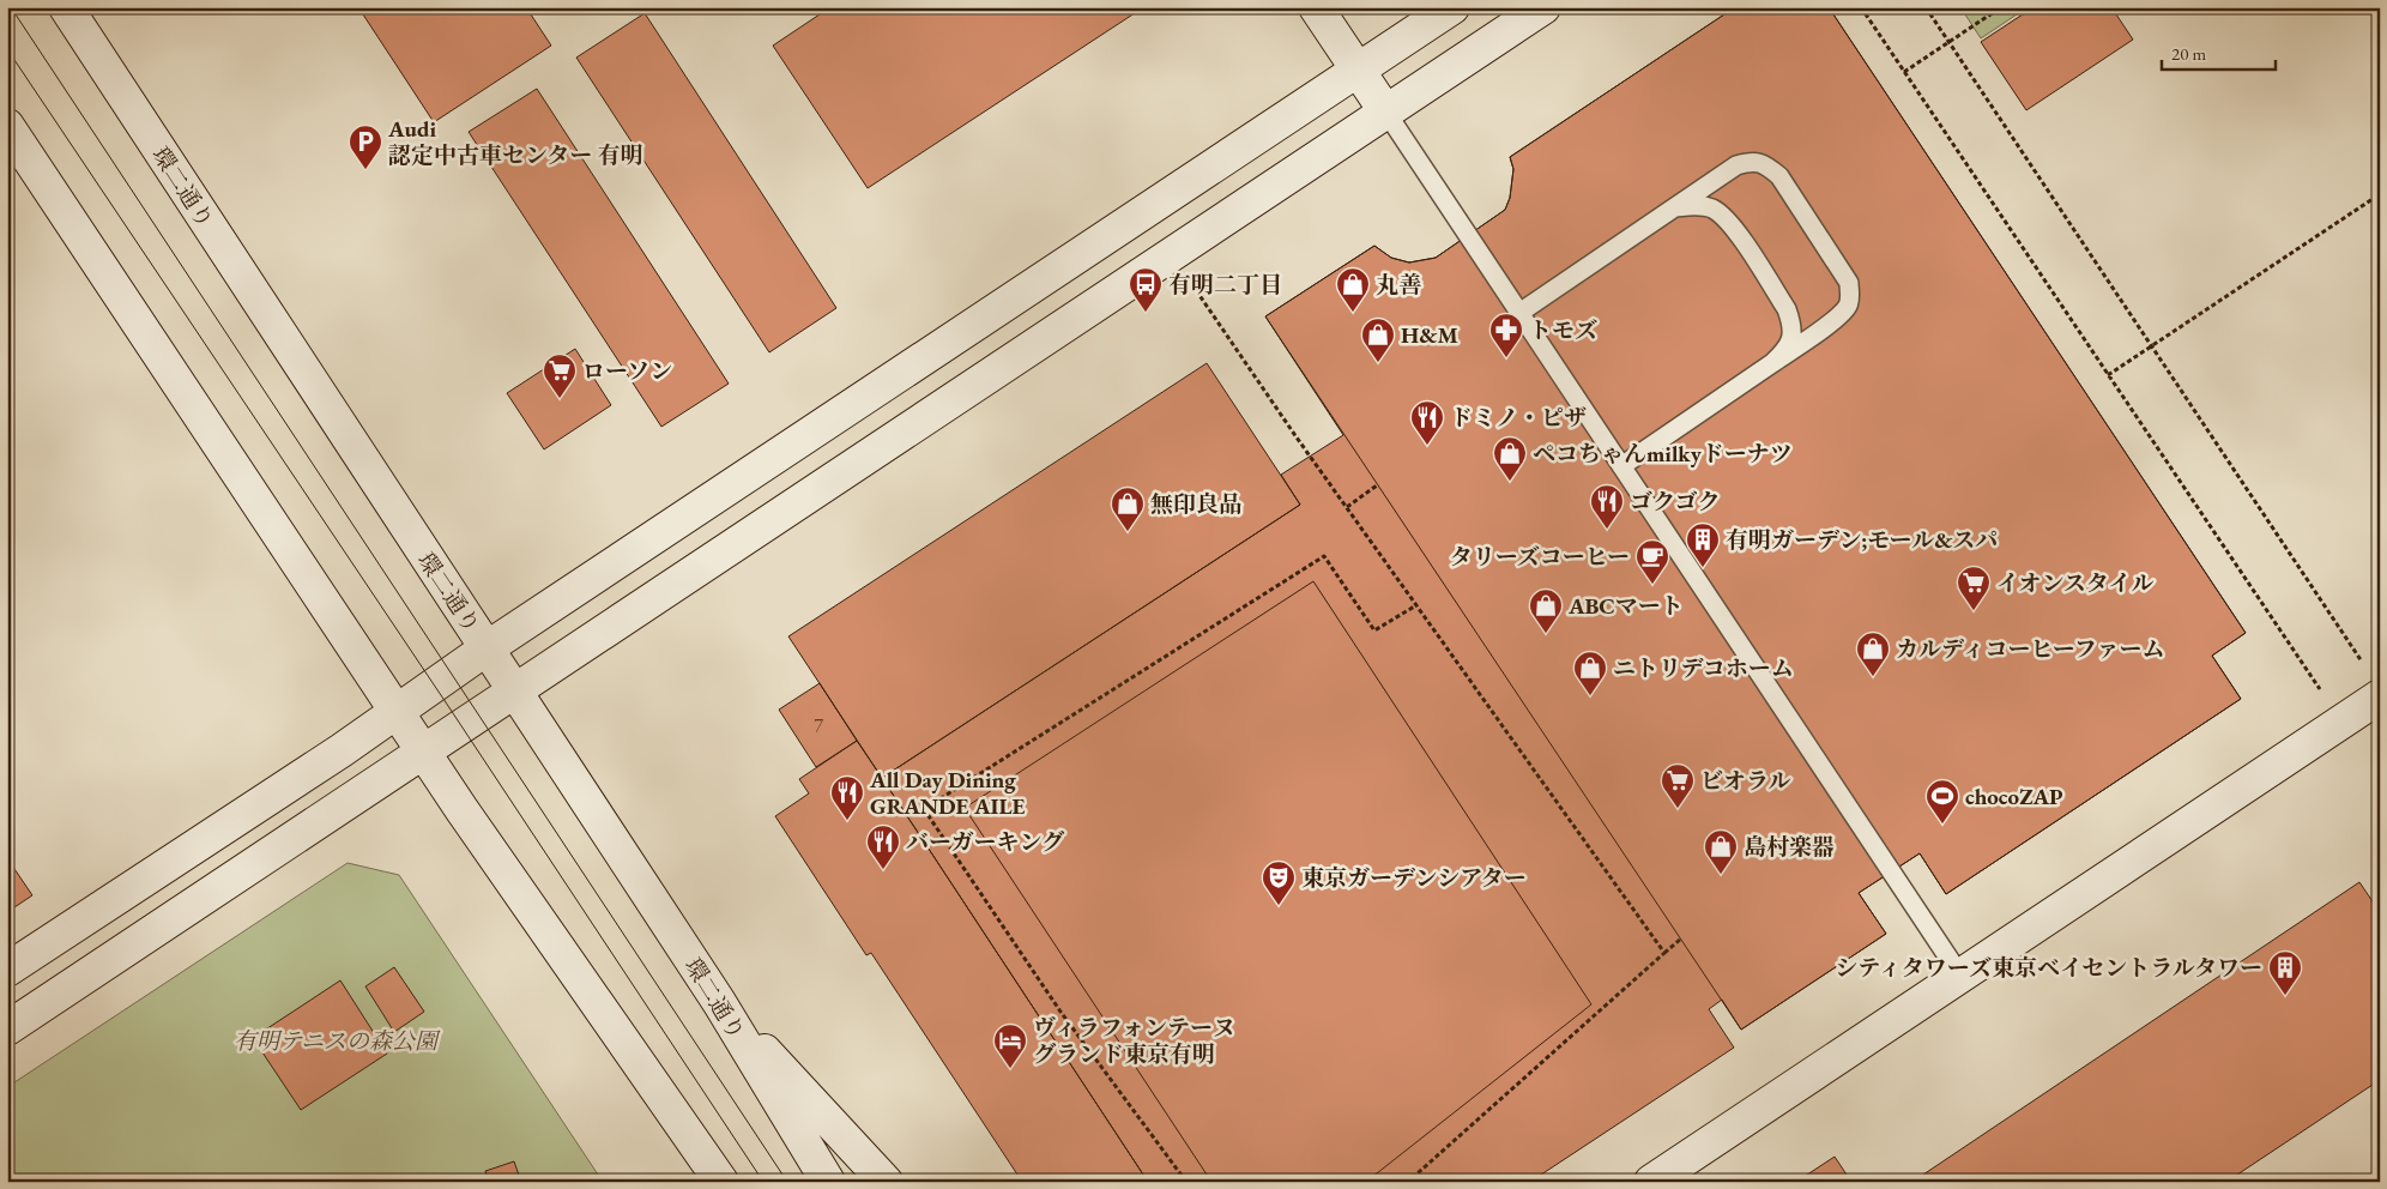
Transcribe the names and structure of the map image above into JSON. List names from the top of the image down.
{
  "streets": {
    "street": ["環二通り"]
  },
  "parks": ["有明テニスの森公園"],
  "places": {
    "parking": ["Audi 認定中古車センター 有明"],
    "bus stop": ["有明二丁目"],
    "shop": [
      "丸善",
      "H&M",
      "ペコちゃんmilkyドーナツ",
      "無印良品",
      "ABCマート",
      "カルディコーヒーファーム",
      "ニトリデコホーム",
      "島村楽器"
    ],
    "pharmacy": ["トモズ"],
    "supermarket": ["ローソン", "イオンスタイル", "ビオラル"],
    "restaurant": [
      "ドミノ・ピザ",
      "ゴクゴク",
      "All Day Dining GRANDE AILE",
      "バーガーキング"
    ],
    "building": ["有明ガーデン;モール&スパ", "シティタワーズ東京ベイセントラルタワー"],
    "cafe": ["タリーズコーヒー"],
    "sports": ["chocoZAP"],
    "theatre": ["東京ガーデンシアター"],
    "hotel": ["ヴィラフォンテーヌ グランド東京有明"]
  },
  "house_numbers": ["7"],
  "scale_bar": "20 m"
}
